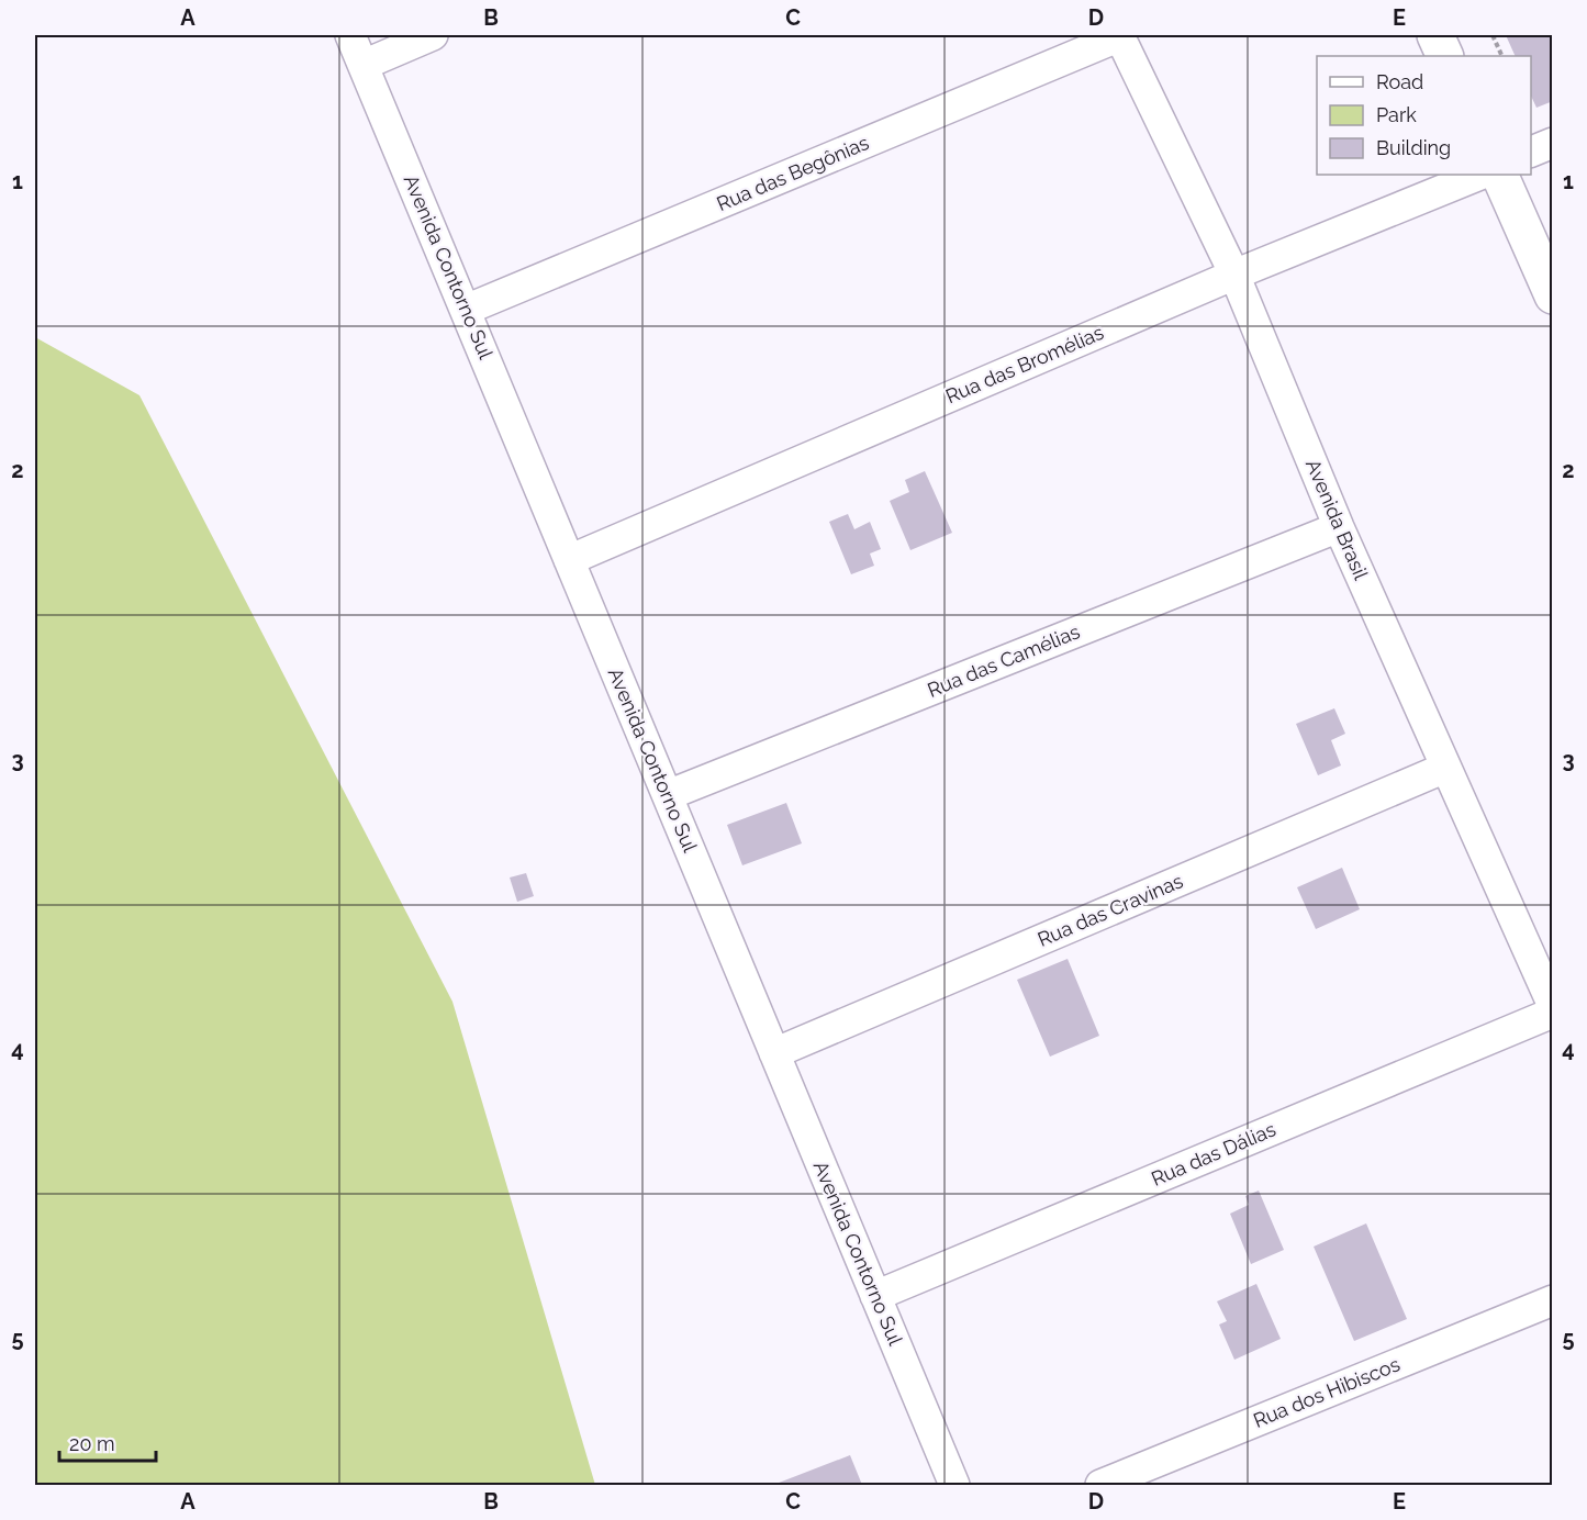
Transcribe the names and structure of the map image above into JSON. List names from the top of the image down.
{
  "streets": {
    "street": [
      "Rua das Begônias",
      "Avenida Contorno Sul",
      "Rua das Bromélias",
      "Avenida Brasil",
      "Rua das Camélias",
      "Rua das Cravinas",
      "Rua das Dálias",
      "Rua dos Hibiscos"
    ]
  },
  "crossings": [
    ["Rua das Begônias", "Avenida Contorno Sul"],
    ["Rua das Begônias", "Avenida Brasil"],
    ["Avenida Contorno Sul", "Rua das Bromélias"],
    ["Avenida Contorno Sul", "Rua das Camélias"],
    ["Avenida Contorno Sul", "Rua das Cravinas"],
    ["Avenida Contorno Sul", "Rua das Dálias"],
    ["Rua das Bromélias", "Avenida Brasil"],
    ["Avenida Brasil", "Rua das Camélias"],
    ["Avenida Brasil", "Rua das Cravinas"]
  ],
  "legend": ["Road", "Park", "Building"],
  "scale_bar": "20 m",
  "grid": {
    "columns": [
      "A",
      "B",
      "C",
      "D",
      "E"
    ],
    "rows": [
      "1",
      "2",
      "3",
      "4",
      "5"
    ]
  }
}
